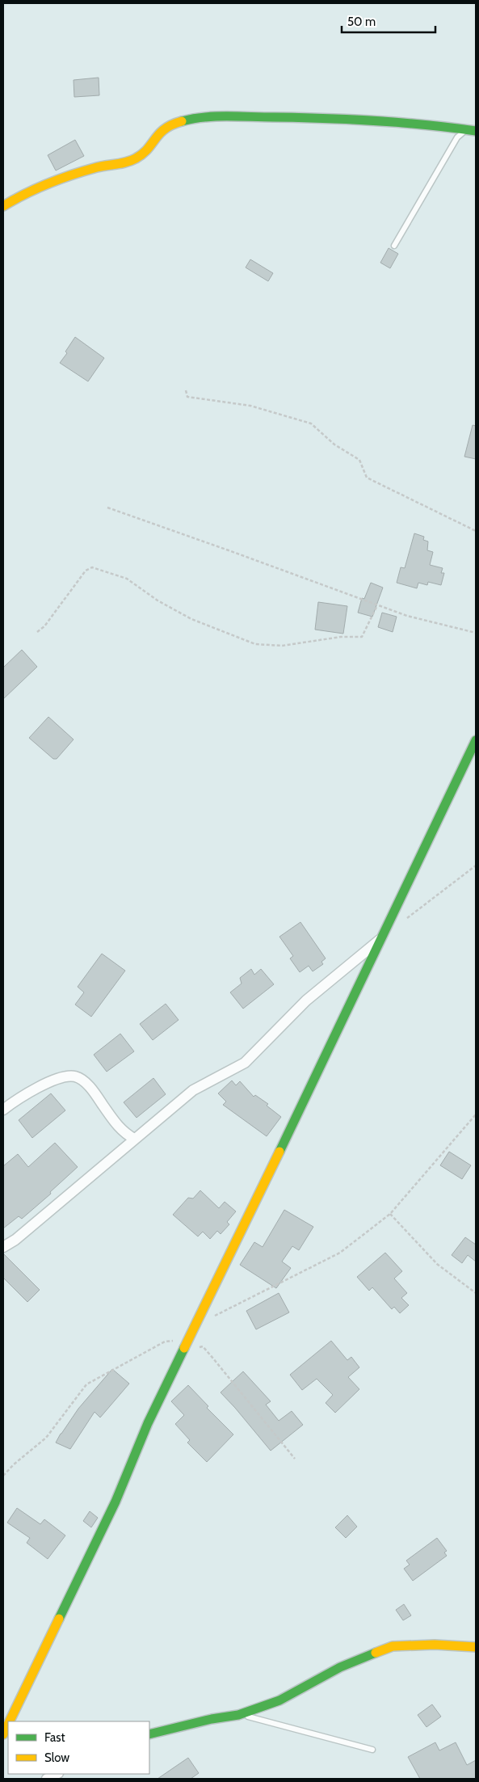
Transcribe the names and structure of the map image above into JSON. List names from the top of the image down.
{
  "legend": ["Fast", "Slow"],
  "scale_bar": "50 m"
}
